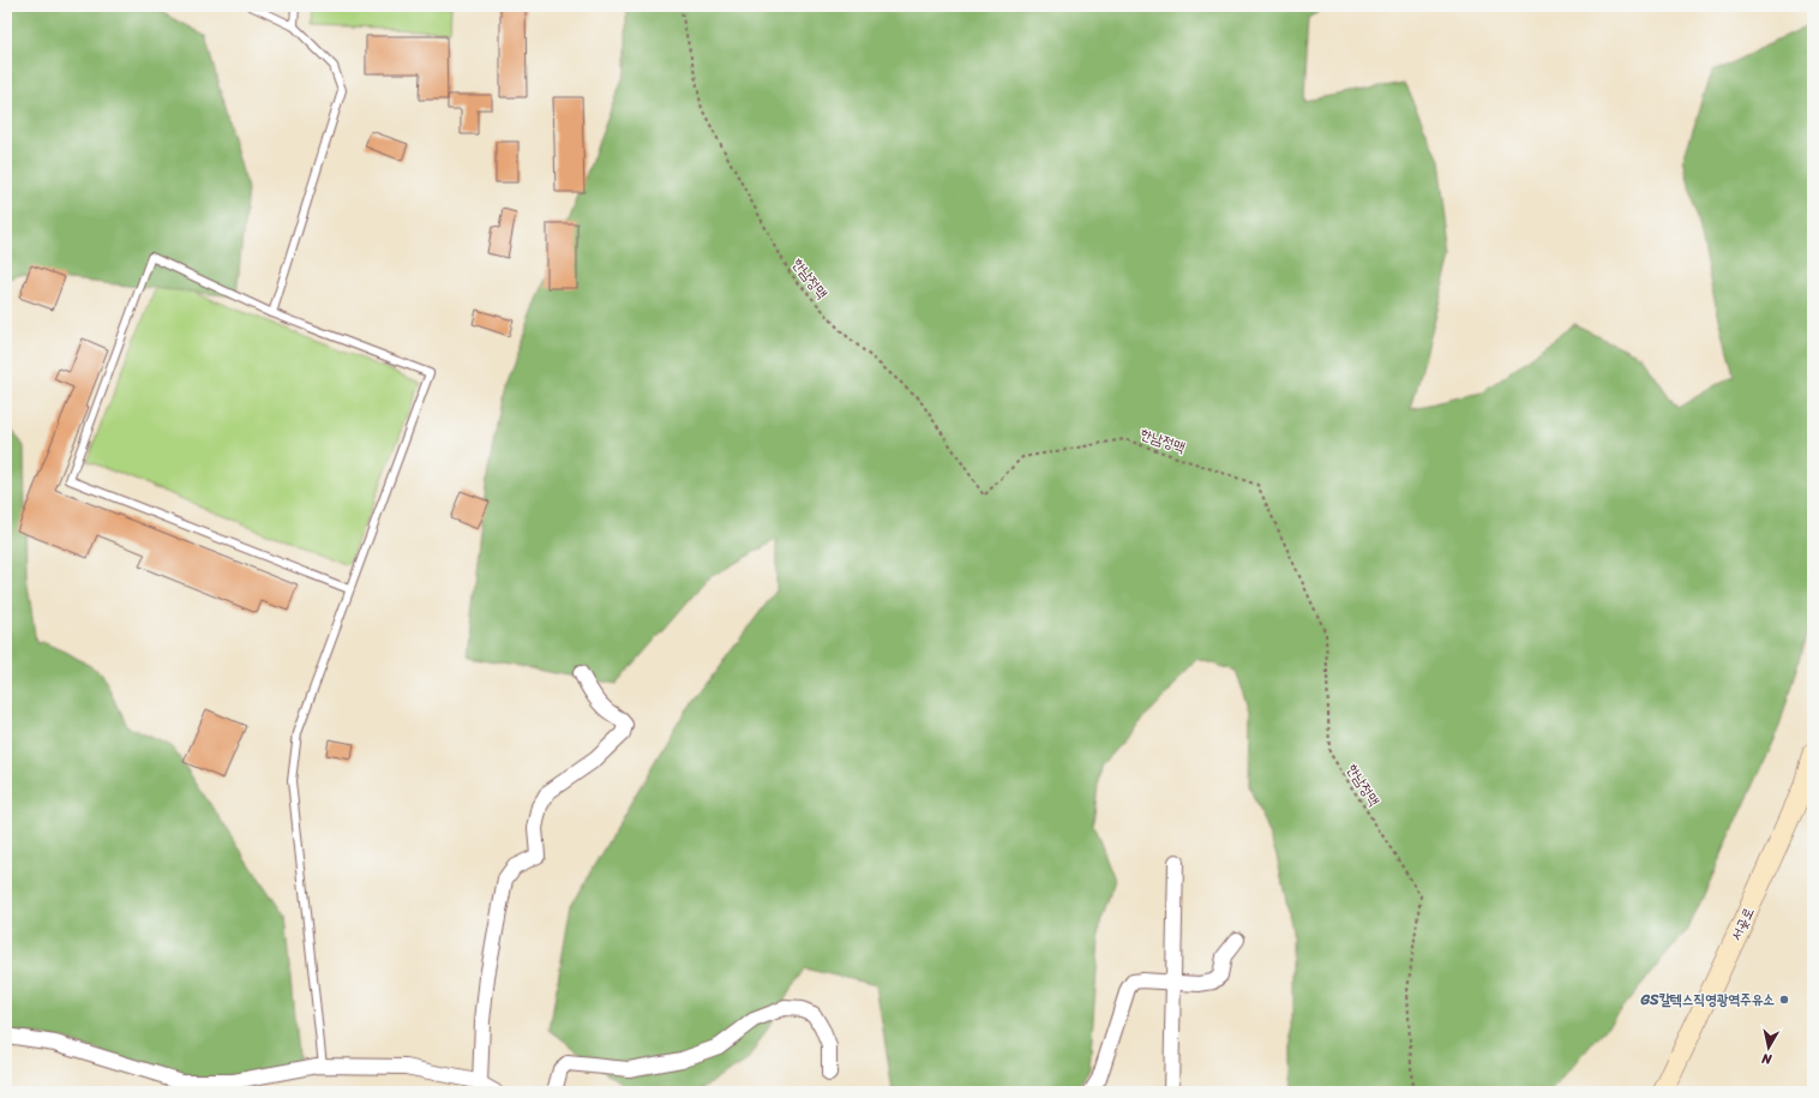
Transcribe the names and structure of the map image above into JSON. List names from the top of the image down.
{
  "streets": {
    "main road": ["서곶로"],
    "path": ["한남정맥"]
  },
  "places": ["GS칼텍스직영광역주유소"],
  "north": "bottom"
}
